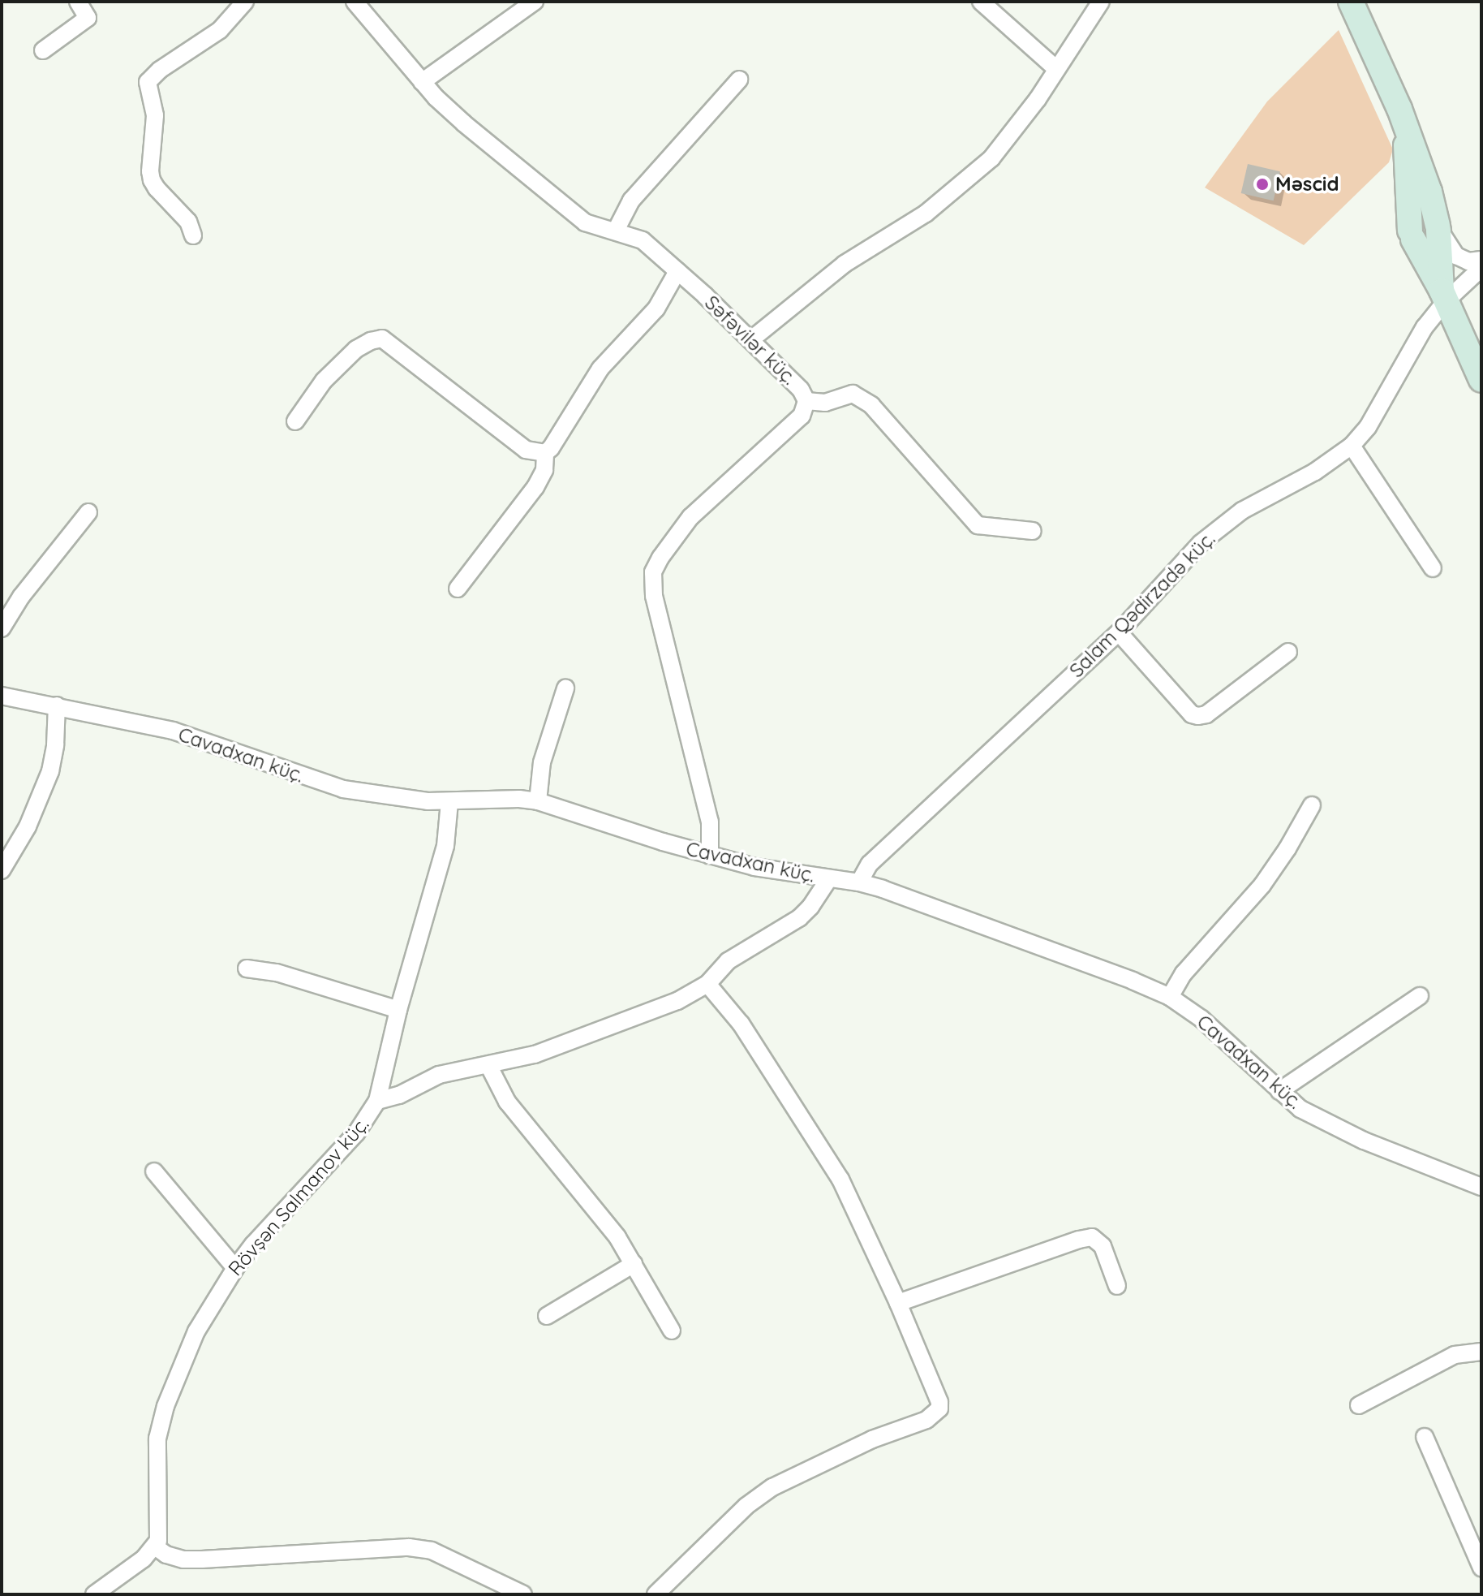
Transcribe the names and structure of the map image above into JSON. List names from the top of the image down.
{
  "streets": {
    "street": [
      "Səfəvilər küç.",
      "Salam Qədirzadə küç.",
      "Cavadxan küç.",
      "Rövşən Salmanov küç."
    ]
  },
  "crossings": [
    ["Səfəvilər küç.", "Cavadxan küç."],
    ["Salam Qədirzadə küç.", "Cavadxan küç."],
    ["Cavadxan küç.", "Rövşən Salmanov küç."]
  ],
  "places": ["Məscid"]
}
